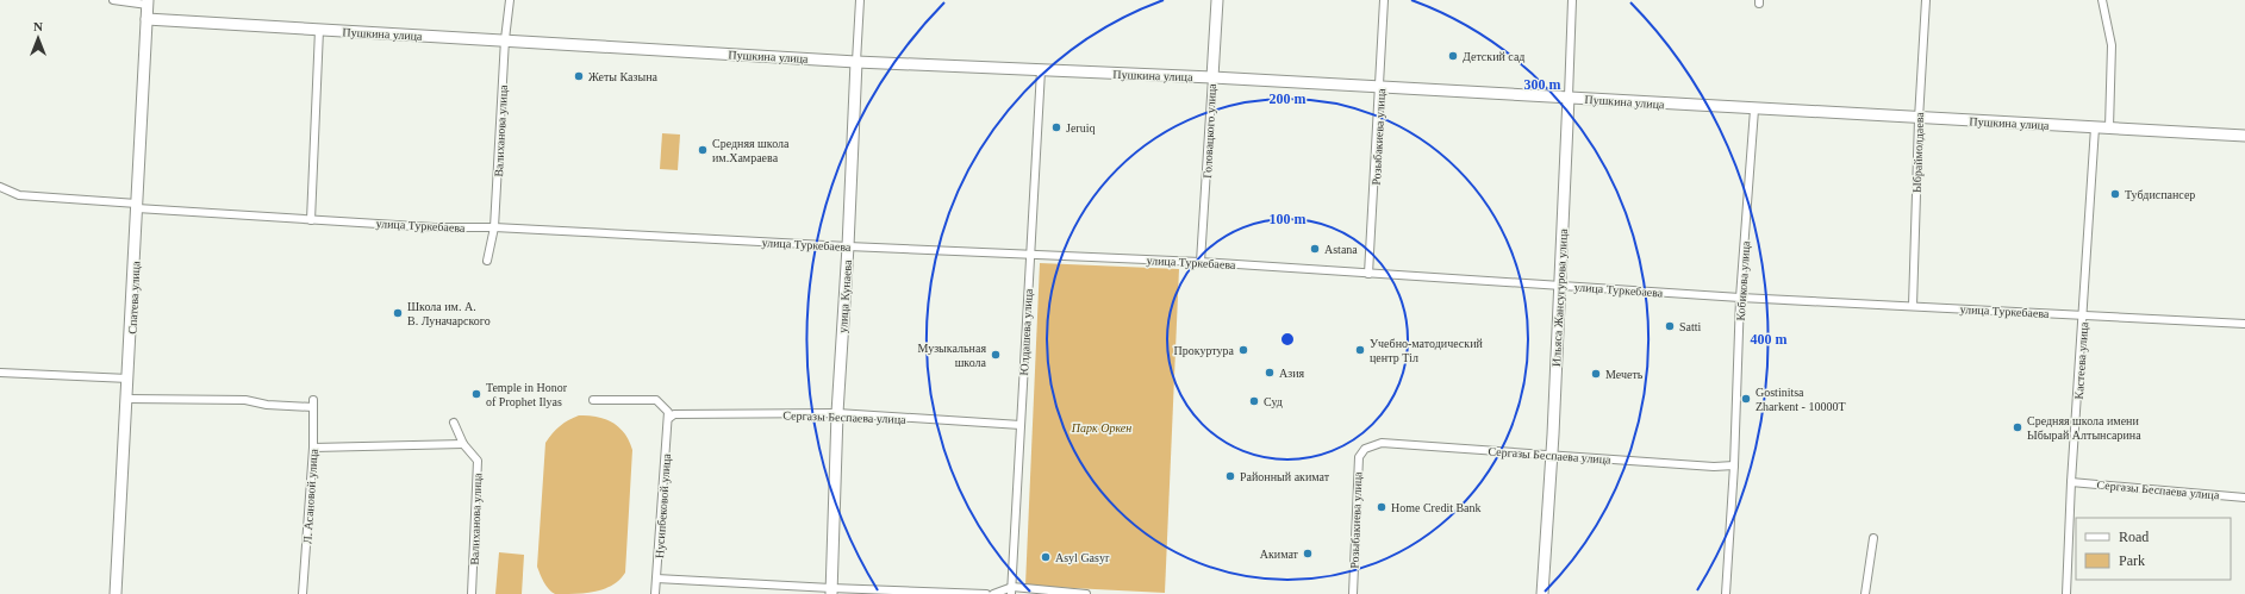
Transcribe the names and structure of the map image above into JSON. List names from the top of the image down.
{
  "streets": {
    "street": [
      "Пушкина улица",
      "Валиханова улица",
      "Головацкого улица",
      "Розыбакиева улица",
      "Ыбраймолдаева",
      "улица Туркебаева",
      "Кобикова улица",
      "улица Кунаева",
      "Спатева улица",
      "Ильяса Жансугурова улица",
      "Юлдашева улица",
      "Кастеева улица",
      "Сергазы Беспаева улица",
      "Л. Асановой улица",
      "Нусипбековой улица"
    ]
  },
  "crossings": [
    ["Пушкина улица", "Валиханова улица"],
    ["Пушкина улица", "Головацкого улица"],
    ["Пушкина улица", "Розыбакиева улица"],
    ["Пушкина улица", "Ыбраймолдаева"],
    ["Пушкина улица", "Кобикова улица"],
    ["Пушкина улица", "улица Кунаева"],
    ["Пушкина улица", "Спатева улица"],
    ["Пушкина улица", "Ильяса Жансугурова улица"],
    ["Пушкина улица", "Юлдашева улица"],
    ["Пушкина улица", "Кастеева улица"],
    ["Валиханова улица", "улица Туркебаева"],
    ["Головацкого улица", "улица Туркебаева"],
    ["Розыбакиева улица", "улица Туркебаева"],
    ["Розыбакиева улица", "Сергазы Беспаева улица"],
    ["Ыбраймолдаева", "улица Туркебаева"],
    ["улица Туркебаева", "Кобикова улица"],
    ["улица Туркебаева", "улица Кунаева"],
    ["улица Туркебаева", "Спатева улица"],
    ["улица Туркебаева", "Ильяса Жансугурова улица"],
    ["улица Туркебаева", "Юлдашева улица"],
    ["улица Туркебаева", "Кастеева улица"],
    ["Кобикова улица", "Сергазы Беспаева улица"],
    ["улица Кунаева", "Сергазы Беспаева улица"],
    ["Спатева улица", "Л. Асановой улица"],
    ["Ильяса Жансугурова улица", "Сергазы Беспаева улица"],
    ["Юлдашева улица", "Сергазы Беспаева улица"],
    ["Кастеева улица", "Сергазы Беспаева улица"],
    ["Сергазы Беспаева улица", "Нусипбековой улица"]
  ],
  "parks": ["Парк Оркен"],
  "places": [
    "Детский сад",
    "Жеты Казына",
    "Jeruiq",
    "Средняя школа им.Хамраева",
    "Тубдиспансер",
    "Astana",
    "Школа им. А. В. Луначарского",
    "Satti",
    "Прокуртура",
    "Учебно-матодический центр Тіл",
    "Музыкальная школа",
    "Азия",
    "Мечеть",
    "Temple in Honor of Prophet Ilyas",
    "Gostinitsa Zharkent - 10000T",
    "Суд",
    "Средняя школа имени Ыбырай Алтынсарина",
    "Районный акимат",
    "Home Credit Bank",
    "Акимат",
    "Asyl Gasyr"
  ],
  "legend": ["Road", "Park"],
  "north": "top",
  "rings": [
    "300 m",
    "200 m",
    "100 m",
    "400 m"
  ]
}
